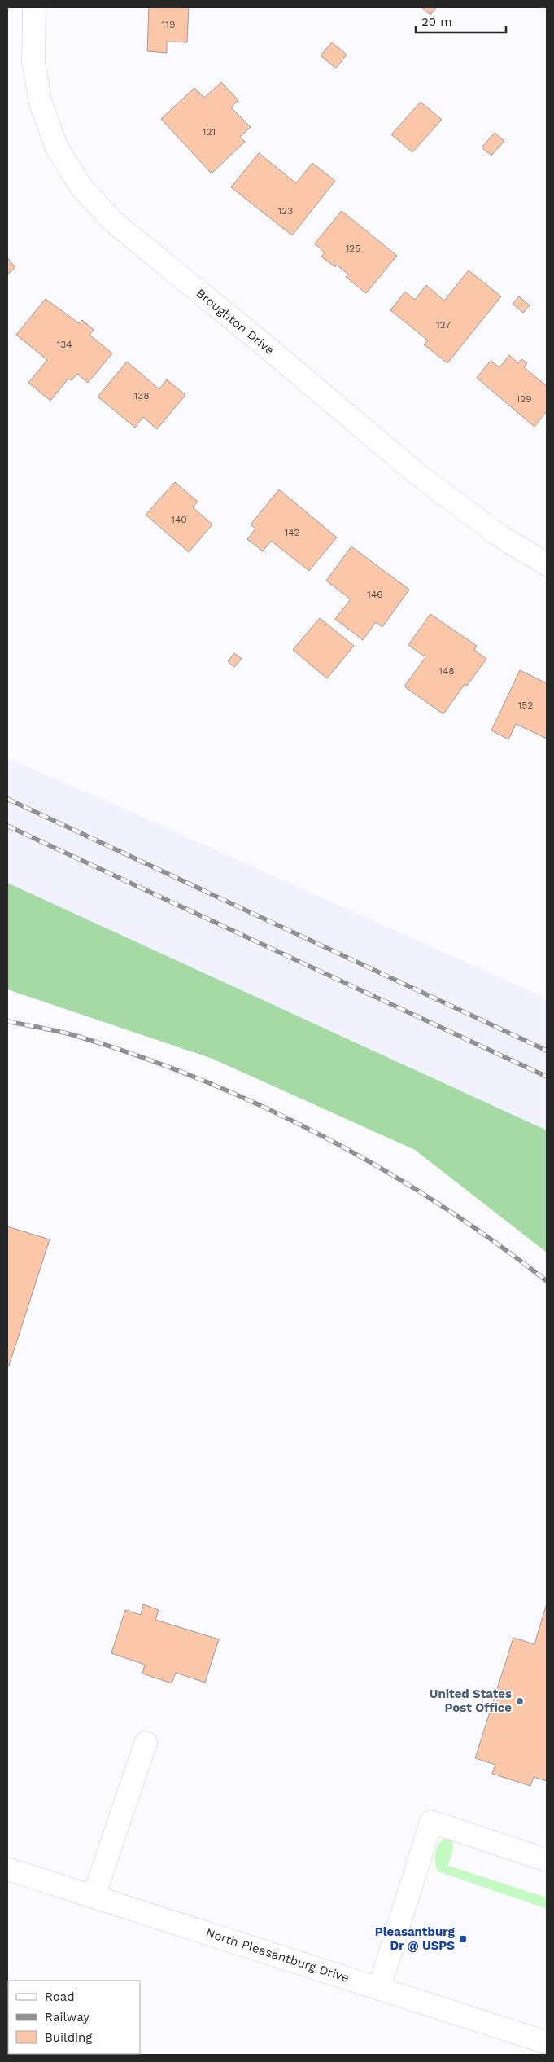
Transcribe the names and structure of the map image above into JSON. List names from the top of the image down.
{
  "streets": {
    "street": ["Broughton Drive", "North Pleasantburg Drive"]
  },
  "places": {
    "other": ["United States Post Office"],
    "transit": ["Pleasantburg Dr @ USPS"]
  },
  "house_numbers": [
    "119",
    "121",
    "123",
    "125",
    "127",
    "134",
    "138",
    "129",
    "140",
    "142",
    "146",
    "148",
    "152"
  ],
  "legend": ["Road", "Railway", "Building"],
  "scale_bar": "20 m"
}
